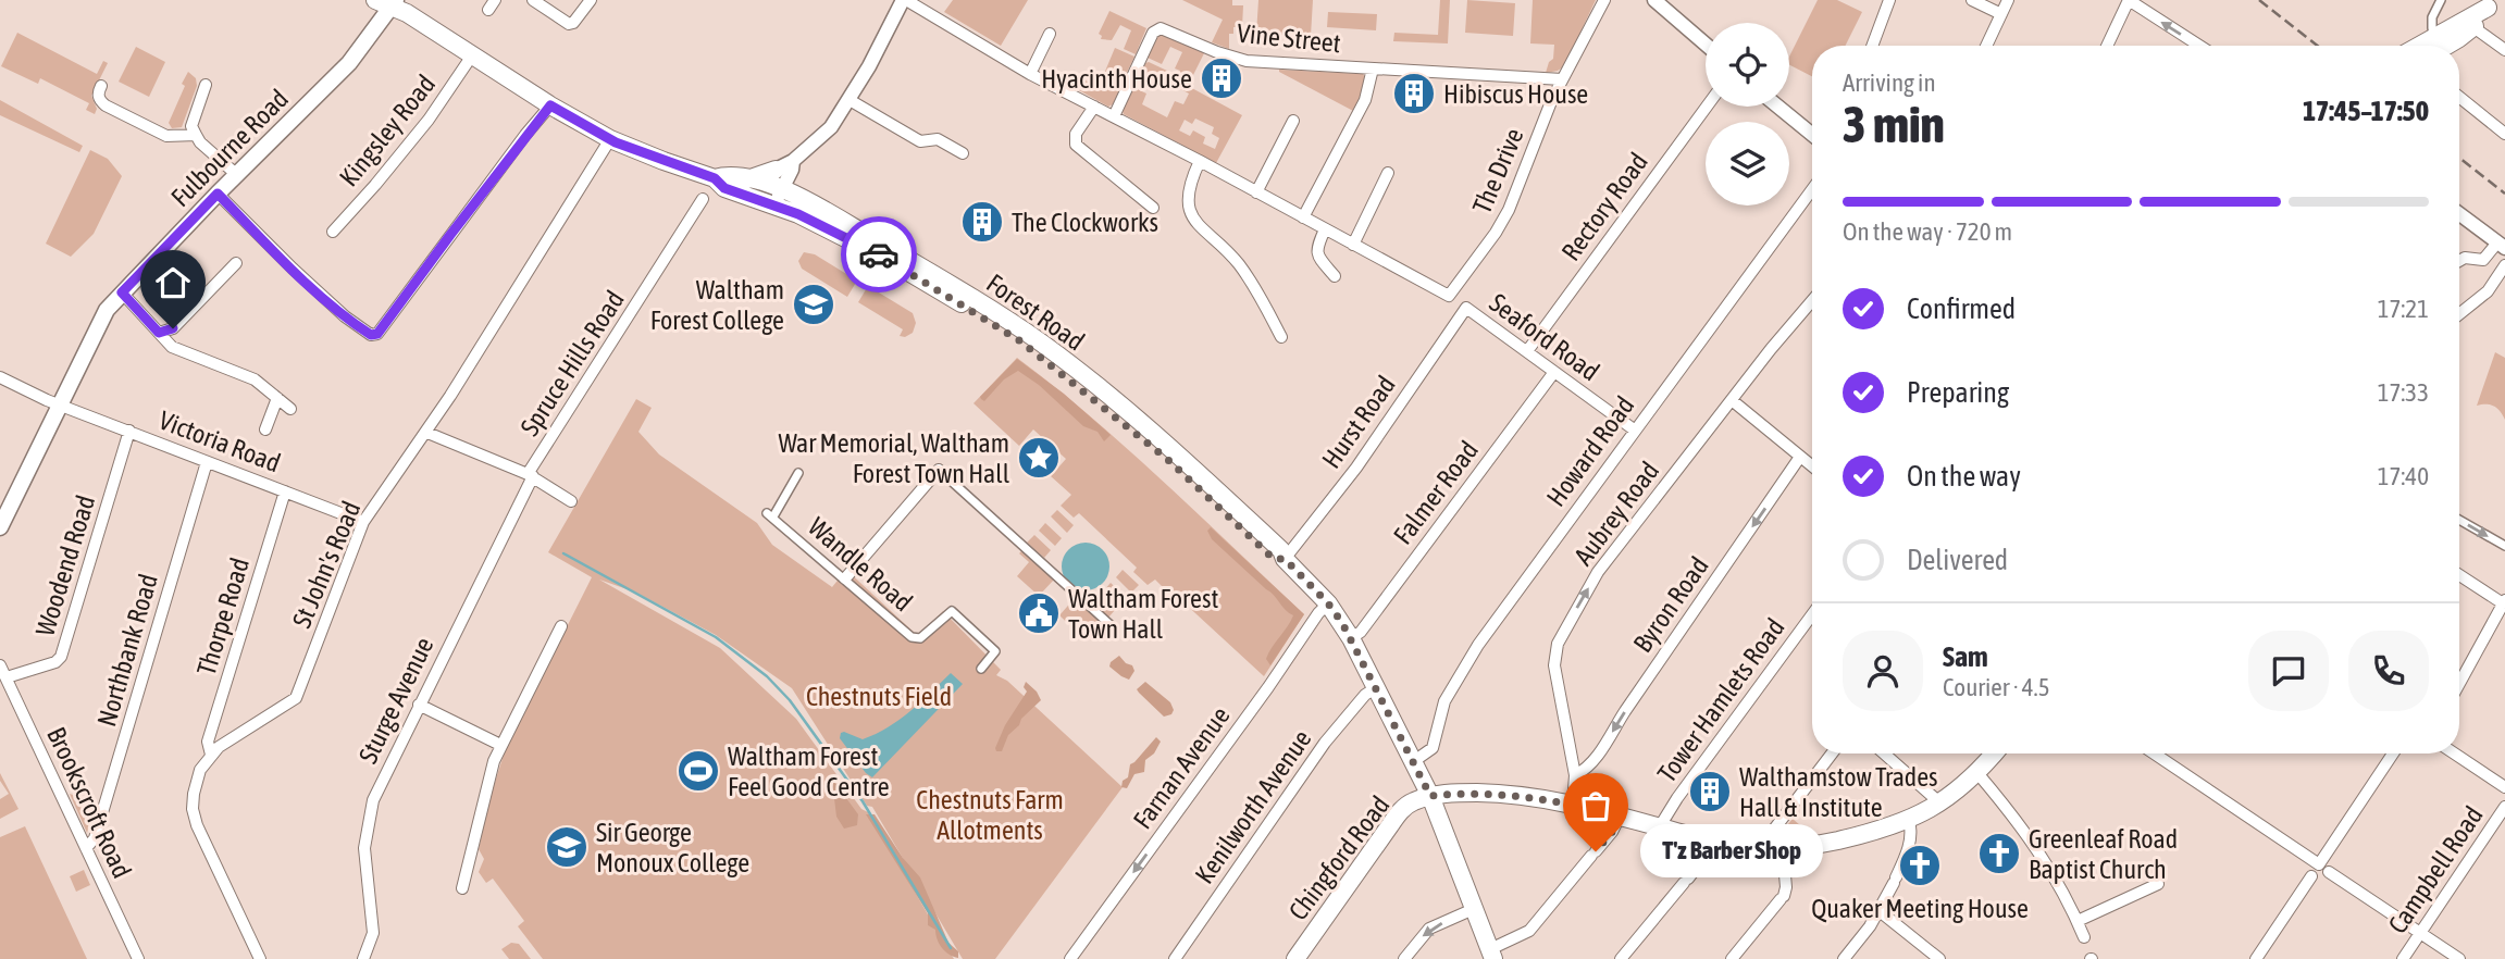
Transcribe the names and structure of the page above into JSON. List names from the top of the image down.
{
  "streets": {
    "main road": ["Fulbourne Road", "Forest Road", "Chingford Road"],
    "street": [
      "Vine Street",
      "Kingsley Road",
      "The Drive",
      "Rectory Road",
      "Seaford Road",
      "Spruce Hills Road",
      "Hurst Road",
      "Victoria Road",
      "Howard Road",
      "Falmer Road",
      "Aubrey Road",
      "St John's Road",
      "Wandle Road",
      "Woodend Road",
      "Byron Road",
      "Thorpe Road",
      "Northbank Road",
      "Sturge Avenue",
      "Tower Hamlets Road",
      "Farnan Avenue",
      "Brookscroft Road",
      "Kenilworth Avenue",
      "Campbell Road"
    ]
  },
  "crossings": [
    ["Vine Street", "The Drive"],
    ["Kingsley Road", "Forest Road"],
    ["Fulbourne Road", "Forest Road"],
    ["Fulbourne Road", "Victoria Road"],
    ["Rectory Road", "Seaford Road"],
    ["Forest Road", "Hurst Road"],
    ["Forest Road", "Howard Road"],
    ["Forest Road", "Falmer Road"],
    ["Forest Road", "St John's Road"],
    ["Forest Road", "Farnan Avenue"],
    ["Forest Road", "Kenilworth Avenue"],
    ["Forest Road", "Chingford Road"],
    ["Seaford Road", "Hurst Road"],
    ["Seaford Road", "Howard Road"],
    ["Seaford Road", "Falmer Road"],
    ["Spruce Hills Road", "St John's Road"],
    ["Spruce Hills Road", "Sturge Avenue"],
    ["Victoria Road", "St John's Road"],
    ["Victoria Road", "Woodend Road"],
    ["Victoria Road", "Thorpe Road"],
    ["Victoria Road", "Northbank Road"],
    ["Aubrey Road", "Byron Road"],
    ["St John's Road", "Thorpe Road"],
    ["Woodend Road", "Brookscroft Road"],
    ["Northbank Road", "Brookscroft Road"]
  ],
  "one_way": ["Aubrey Road", "Byron Road", "Farnan Avenue"],
  "parks": ["Chestnuts Field", "Chestnuts Farm Allotments"],
  "places": {
    "building": [
      "Hyacinth House",
      "Hibiscus House",
      "The Clockworks",
      "Walthamstow Trades Hall & Institute"
    ],
    "school or university": ["Waltham Forest College", "Sir George Monoux College"],
    "place": ["War Memorial, Waltham Forest Town Hall"],
    "public building": ["Waltham Forest Town Hall"],
    "sports": ["Waltham Forest Feel Good Centre"],
    "other": ["T'z Barber Shop"],
    "church": ["Greenleaf Road Baptist Church", "Quaker Meeting House"]
  },
  "page": {
    "heading": ["3 min", "Arriving in", "17:45–17:50"],
    "panel": ["Sam", "Courier · 4.5"],
    "bar": "On the way · 720 m",
    "list": [
      ["Confirmed", "17:21"],
      ["Preparing", "17:33"],
      ["On the way", "17:40"],
      "Delivered"
    ],
    "bubble": "T'z Barber Shop"
  }
}
